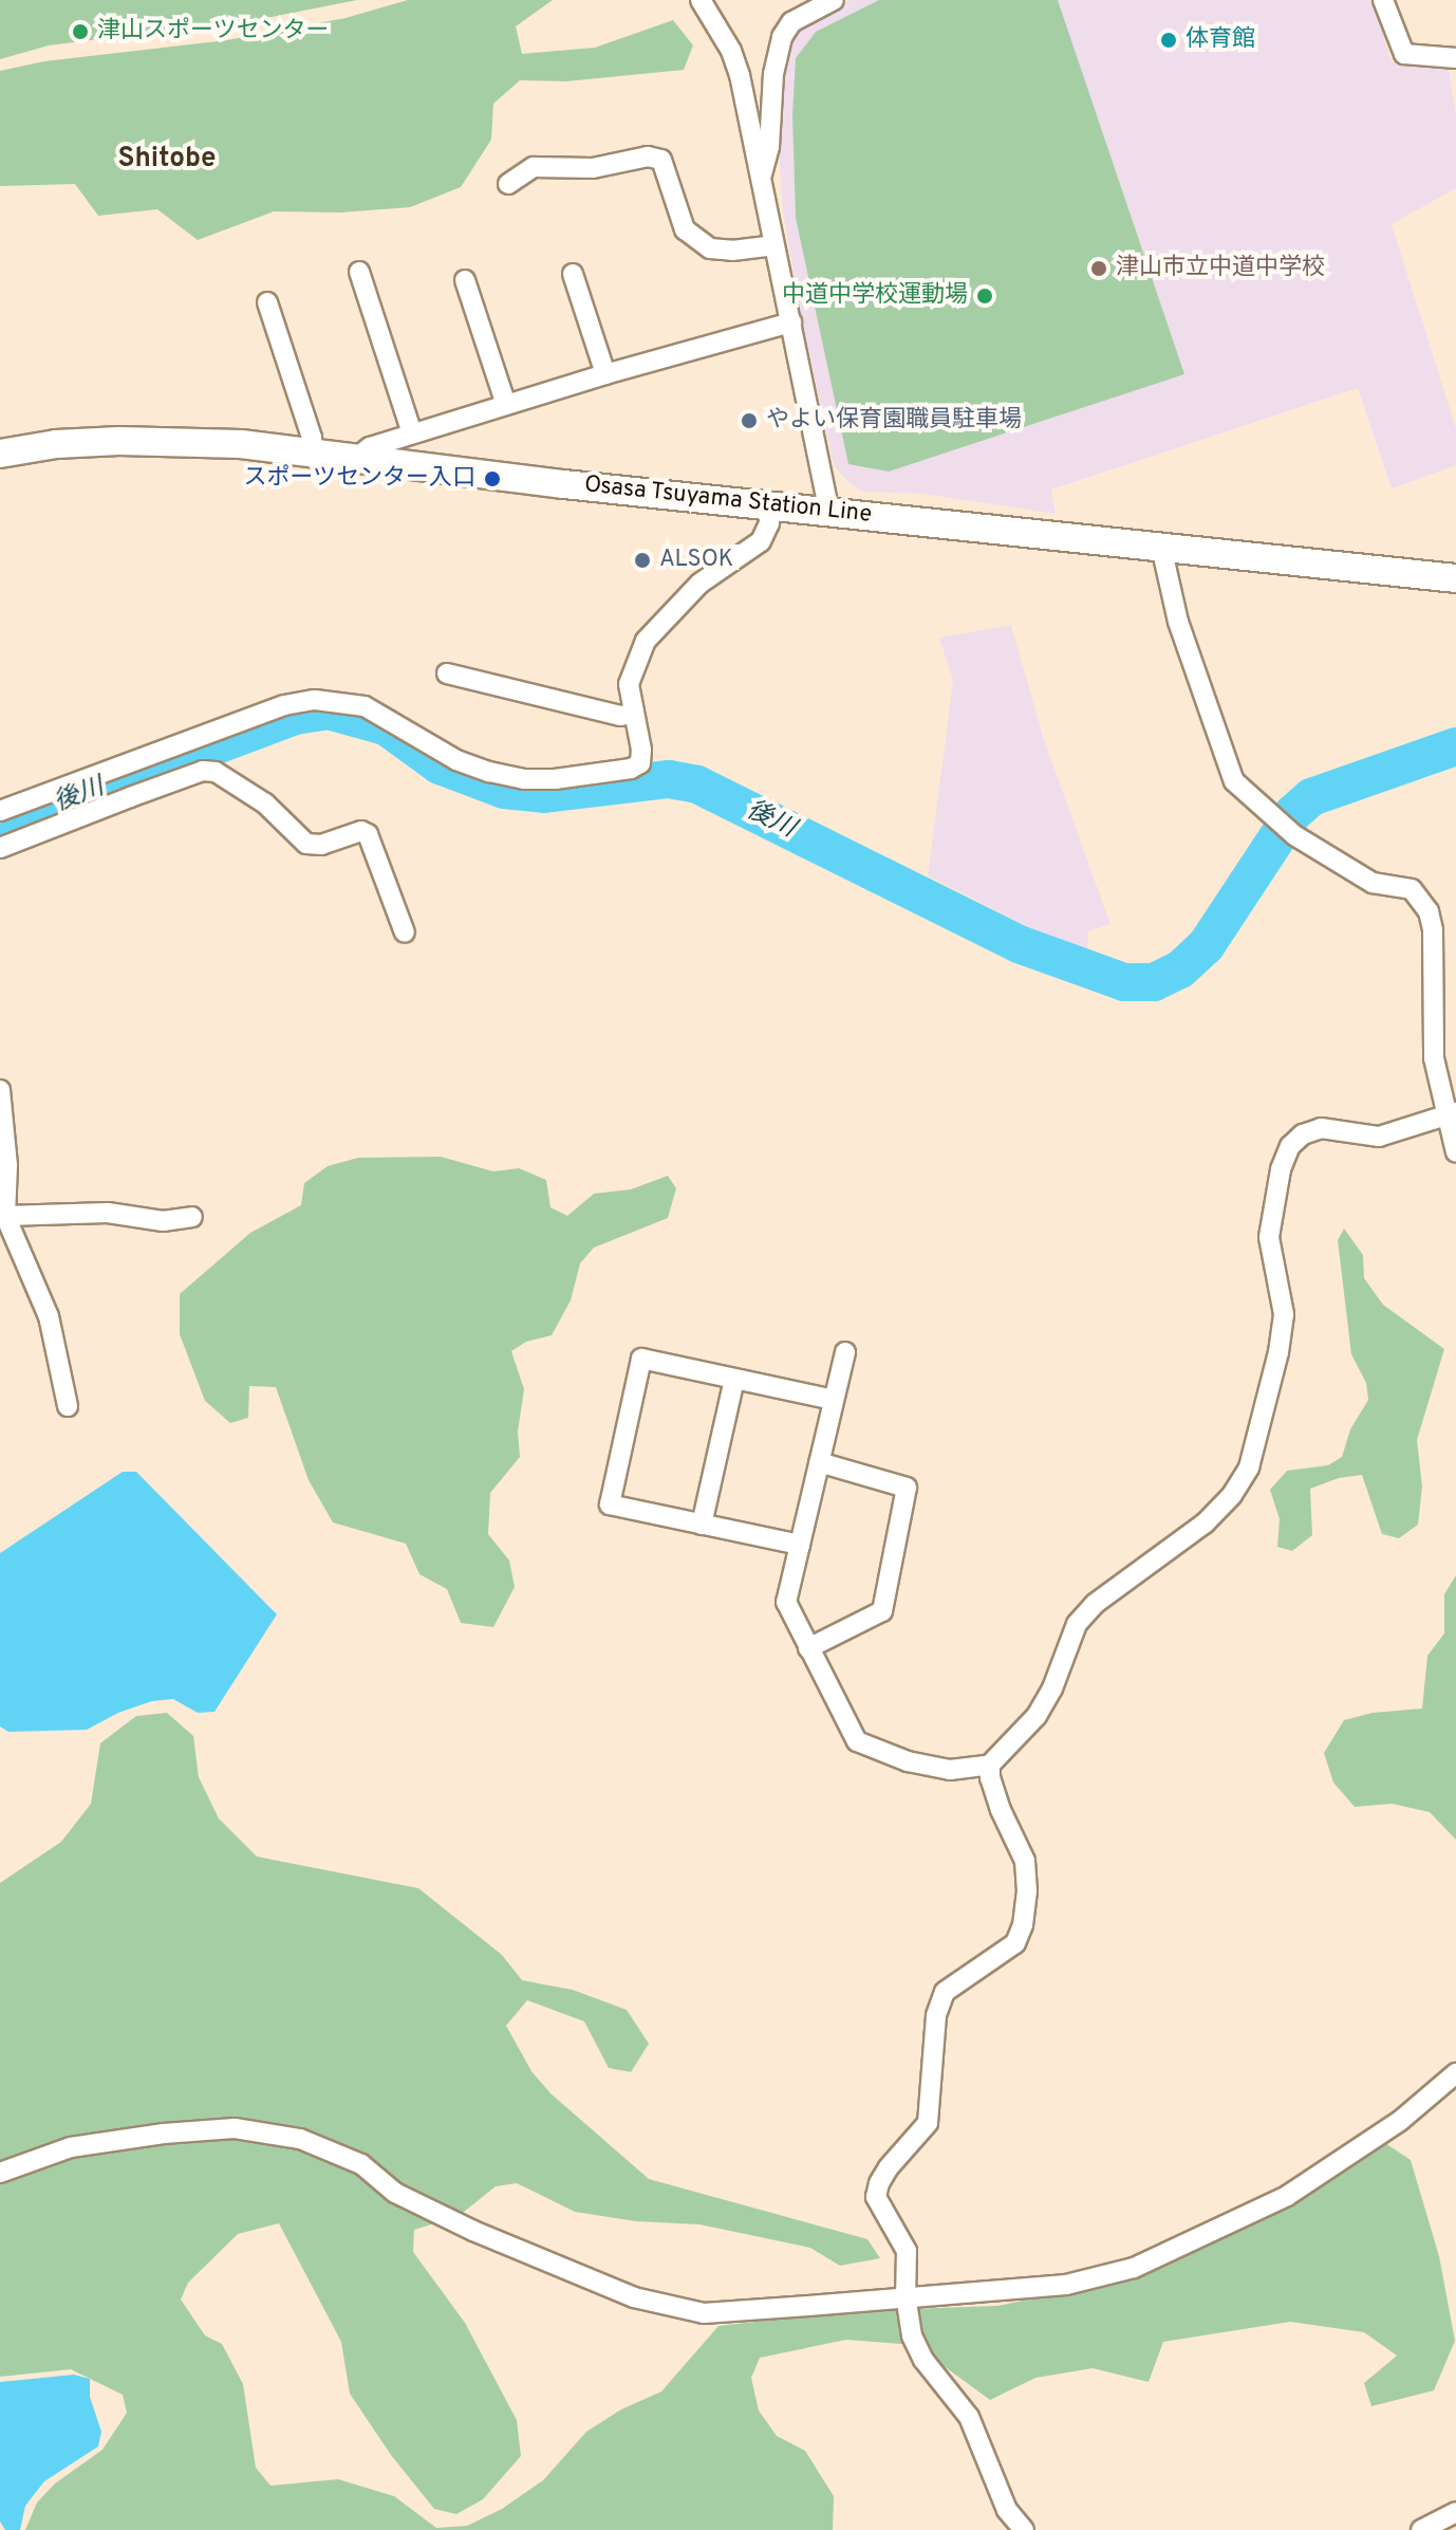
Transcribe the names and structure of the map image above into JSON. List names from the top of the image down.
{
  "streets": {
    "main road": ["Osasa Tsuyama Station Line"]
  },
  "districts": ["Shitobe"],
  "water": ["後川"],
  "places": [
    "津山スポーツセンター",
    "体育館",
    "津山市立中道中学校",
    "中道中学校運動場",
    "やよい保育園職員駐車場",
    "スポーツセンター入口",
    "ALSOK"
  ]
}
